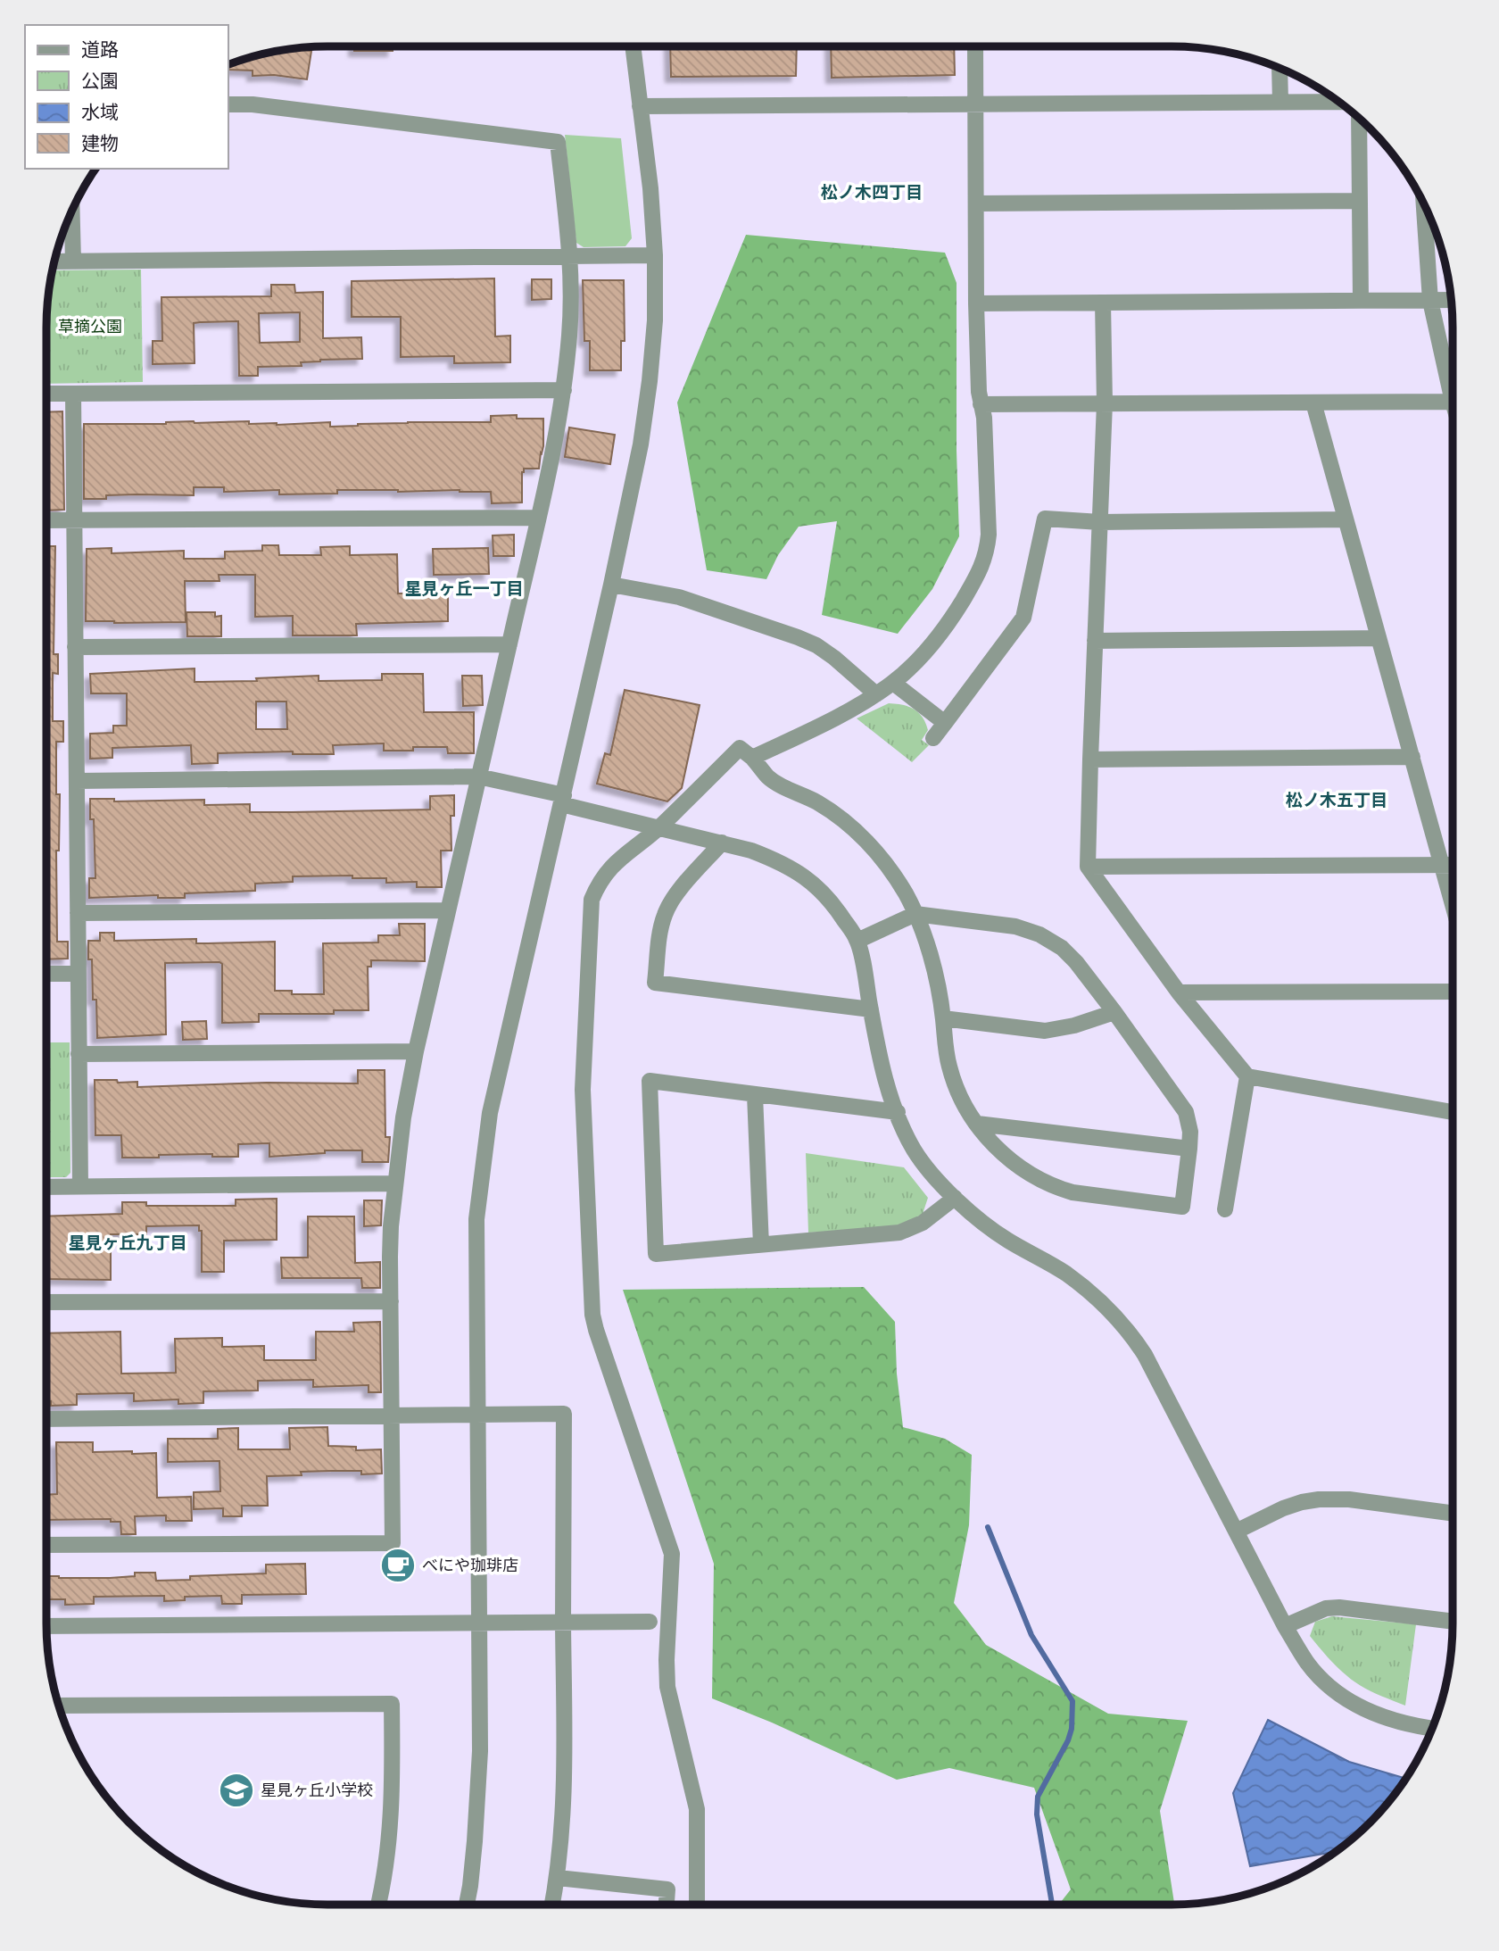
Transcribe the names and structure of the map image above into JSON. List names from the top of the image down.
{
  "districts": [
    "松ノ木四丁目",
    "星見ヶ丘一丁目",
    "松ノ木五丁目",
    "星見ヶ丘九丁目"
  ],
  "parks": ["草摘公園"],
  "places": {
    "cafe": ["べにや珈琲店"],
    "school or university": ["星見ヶ丘小学校"]
  },
  "legend": [
    "道路",
    "公園",
    "水域",
    "建物"
  ]
}
